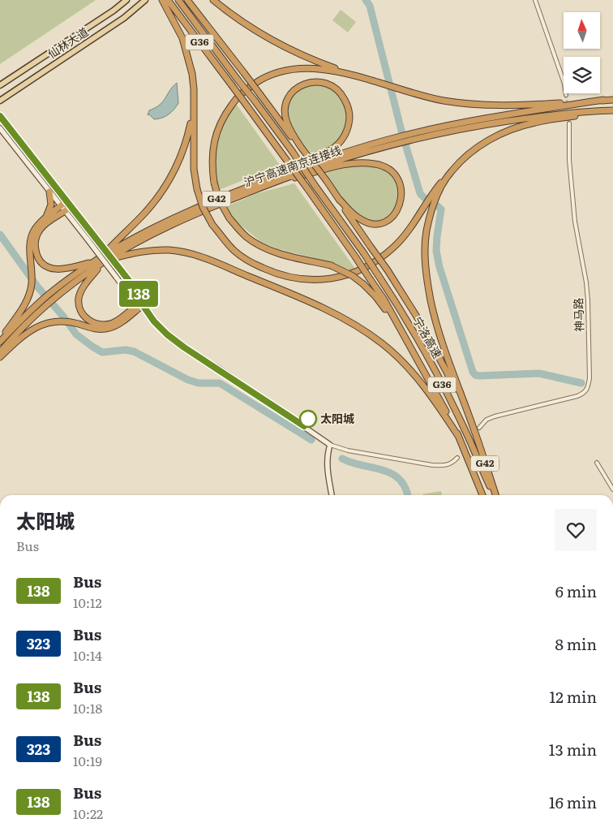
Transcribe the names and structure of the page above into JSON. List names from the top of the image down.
{
  "streets": {
    "highway": [
      "G36",
      "沪宁高速南京连接线",
      "G42",
      "宁洛高速"
    ],
    "main road": ["仙林大道"],
    "street": ["神马路"]
  },
  "crossings": [
    ["沪宁高速南京连接线", "G42"],
    ["G42", "神马路"],
    ["G42", "宁洛高速"]
  ],
  "places": ["太阳城"],
  "lines": ["bus line 138"],
  "north": "top",
  "page": {
    "on_map": "138",
    "heading": ["太阳城", "Bus"],
    "list": [
      {
        "mark": "138",
        "name": "Bus",
        "note": "10:12",
        "value": "6 min"
      },
      {
        "mark": "323",
        "name": "Bus",
        "note": "10:14",
        "value": "8 min"
      },
      {
        "mark": "138",
        "name": "Bus",
        "note": "10:18",
        "value": "12 min"
      },
      {
        "mark": "323",
        "name": "Bus",
        "note": "10:19",
        "value": "13 min"
      },
      {
        "mark": "138",
        "name": "Bus",
        "note": "10:22",
        "value": "16 min"
      }
    ]
  }
}
